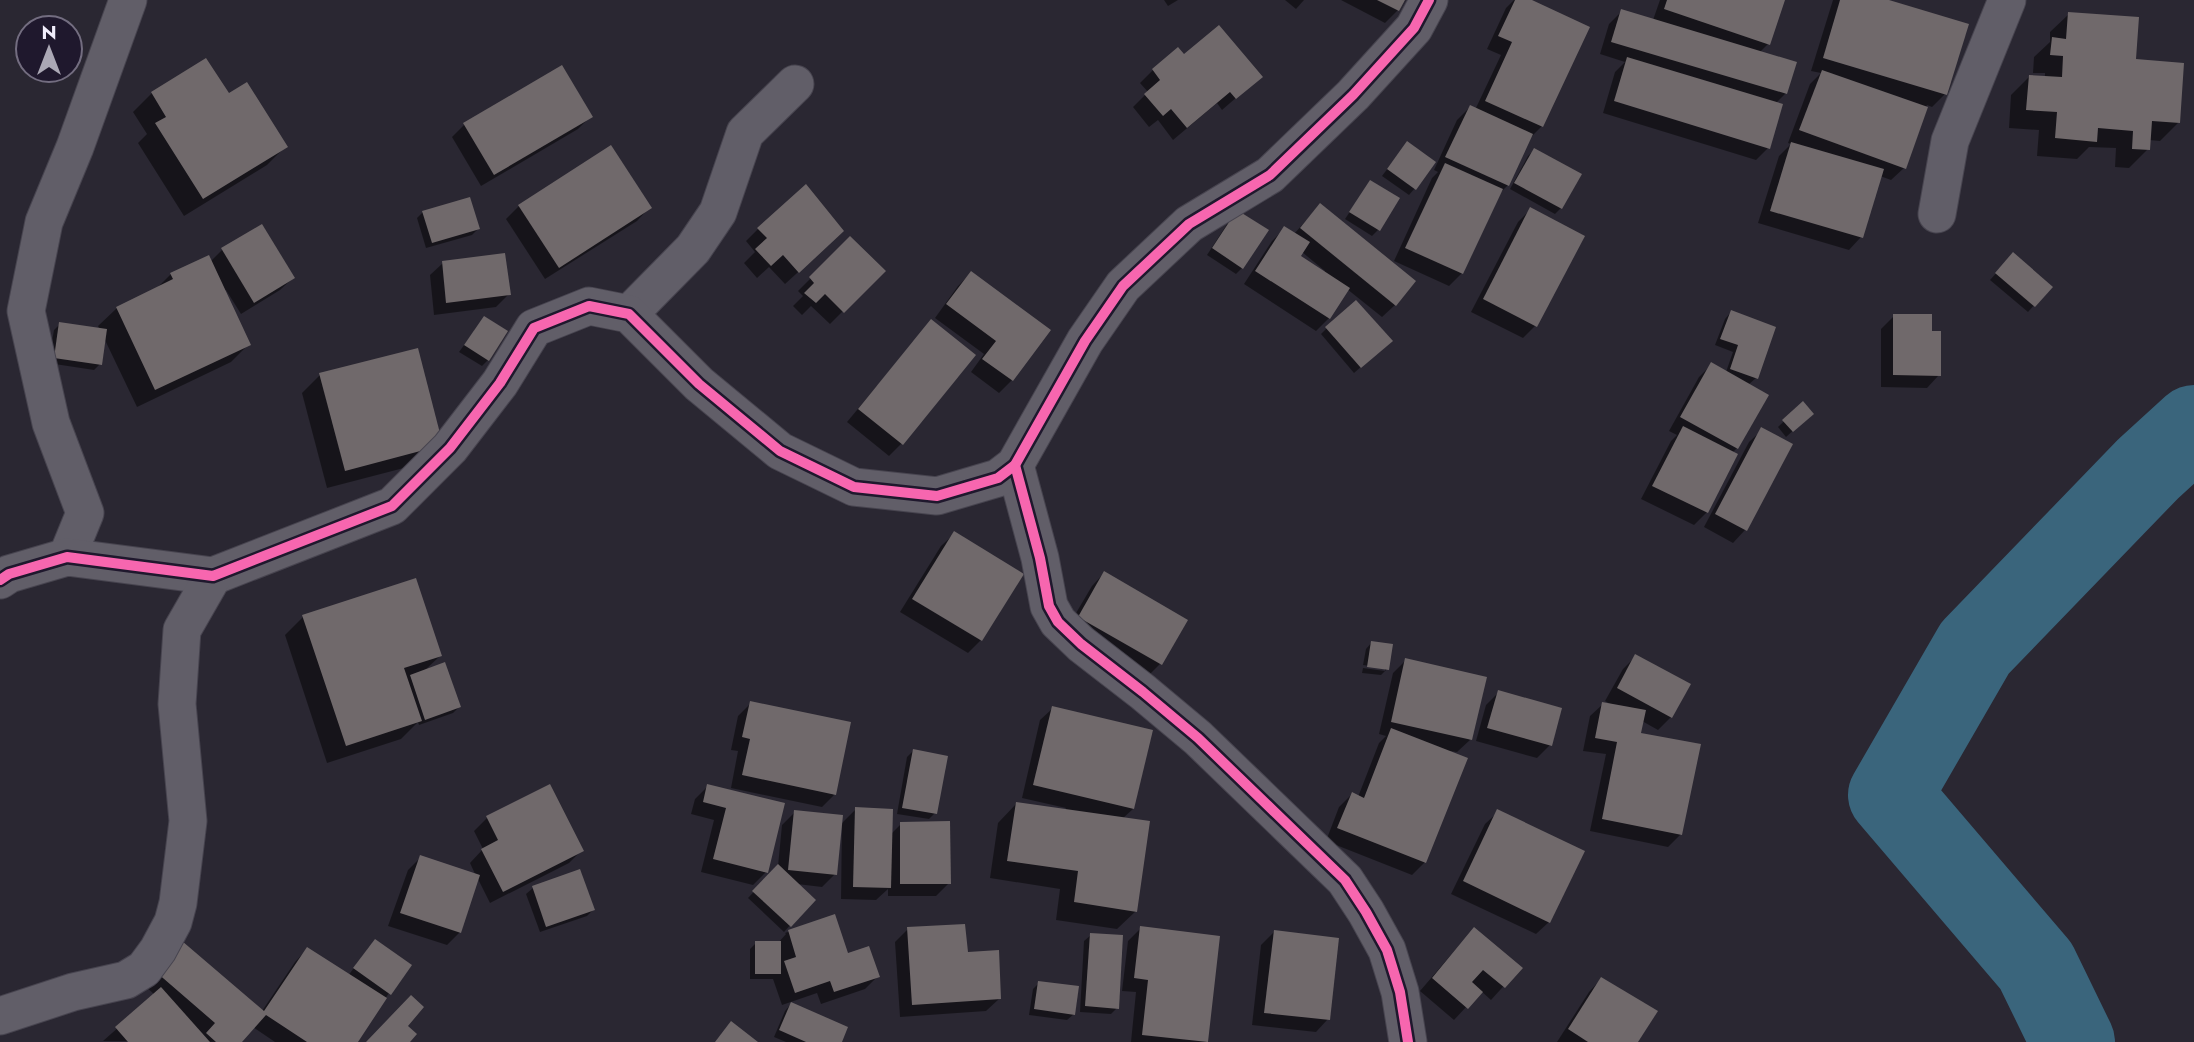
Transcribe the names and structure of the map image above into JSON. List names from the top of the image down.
{
  "north": "top"
}
